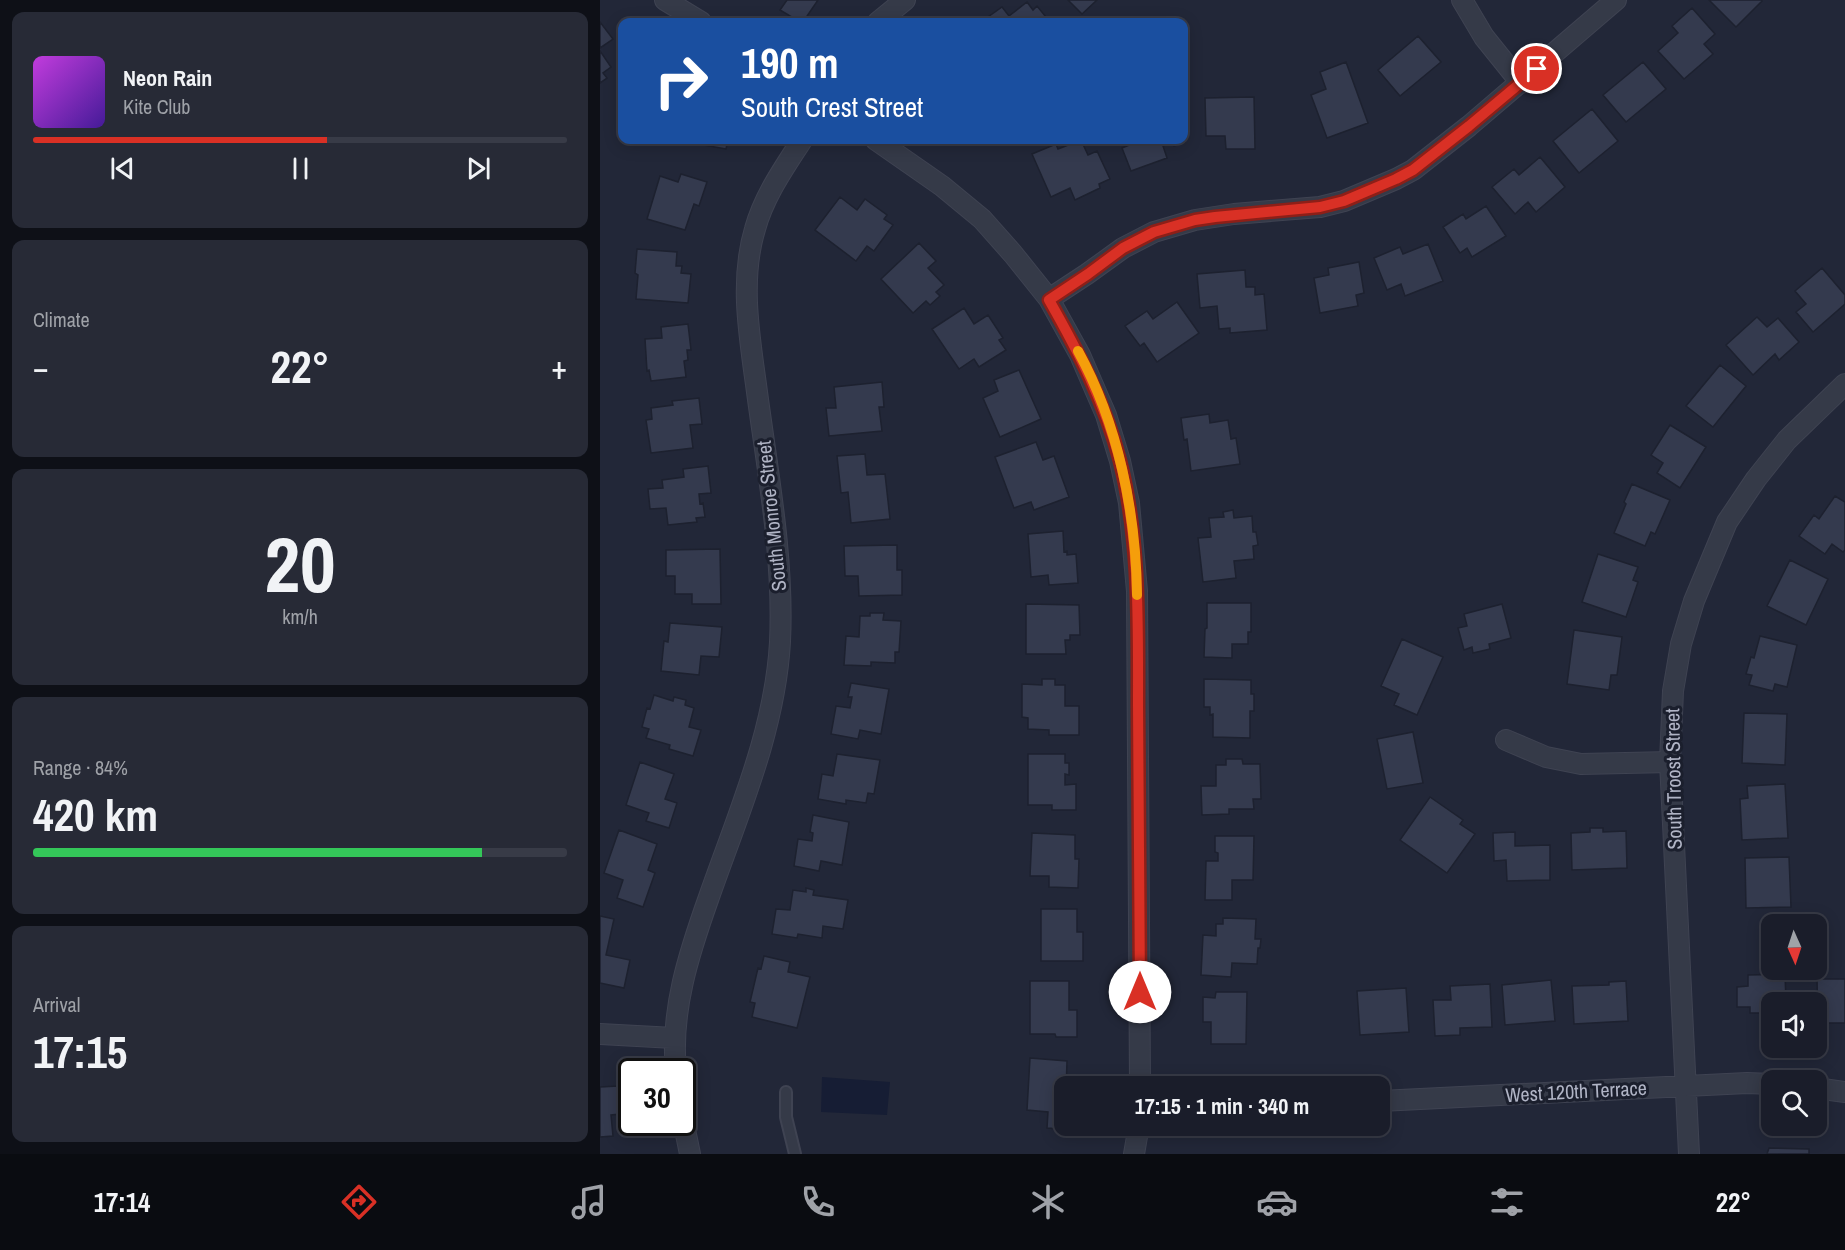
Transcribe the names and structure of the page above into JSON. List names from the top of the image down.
{
  "streets": {
    "street": ["South Monroe Street", "South Troost Street", "West 120th Terrace"]
  },
  "crossings": [
    ["South Troost Street", "West 120th Terrace"]
  ],
  "north": "bottom",
  "page": {
    "turn": ["190 m", "South Crest Street"],
    "song": ["Neon Rain", "Kite Club"],
    "tile": [
      "Climate",
      ["20", "km/h"],
      ["Range · 84%", "420 km"],
      ["Arrival", "17:15"]
    ],
    "heat": ["−", "22°", "+"],
    "limit": "30",
    "trip": "17:15 · 1 min · 340 m",
    "tabs": ["17:14", "22°"]
  }
}
